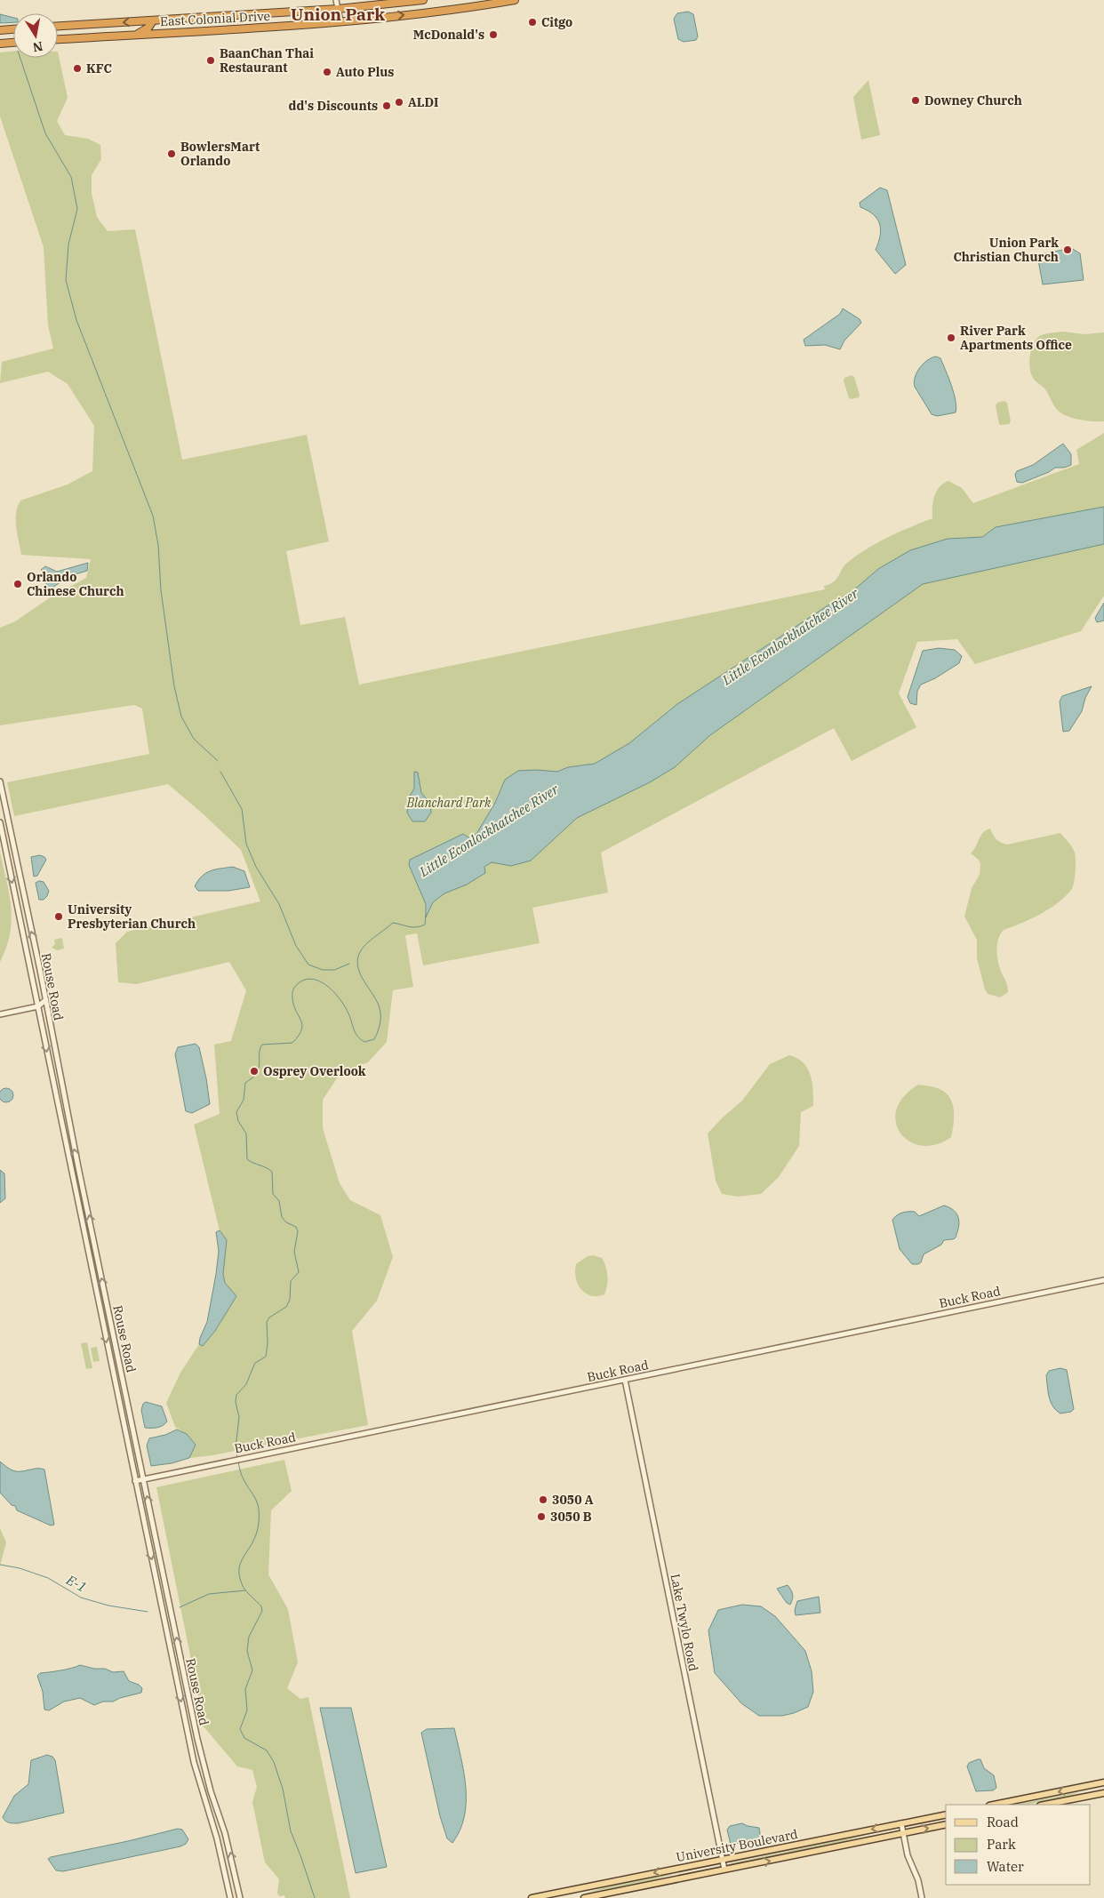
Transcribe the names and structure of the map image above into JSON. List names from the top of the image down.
{
  "streets": {
    "highway": ["East Colonial Drive"],
    "main road": ["University Boulevard"],
    "street": ["Rouse Road", "Buck Road", "Lake Twylo Road"]
  },
  "crossings": [
    ["Rouse Road", "Buck Road"],
    ["Buck Road", "Lake Twylo Road"],
    ["Lake Twylo Road", "University Boulevard"]
  ],
  "districts": ["Union Park"],
  "water": ["Little Econlockhatchee River", "E-1"],
  "parks": ["Blanchard Park"],
  "places": [
    "Citgo",
    "McDonald's",
    "BaanChan Thai Restaurant",
    "KFC",
    "Auto Plus",
    "Downey Church",
    "ALDI",
    "dd's Discounts",
    "BowlersMart Orlando",
    "Union Park Christian Church",
    "River Park Apartments Office",
    "Orlando Chinese Church",
    "University Presbyterian Church",
    "Osprey Overlook",
    "3050 A",
    "3050 B"
  ],
  "legend": ["Road", "Park", "Water"],
  "north": "bottom"
}
